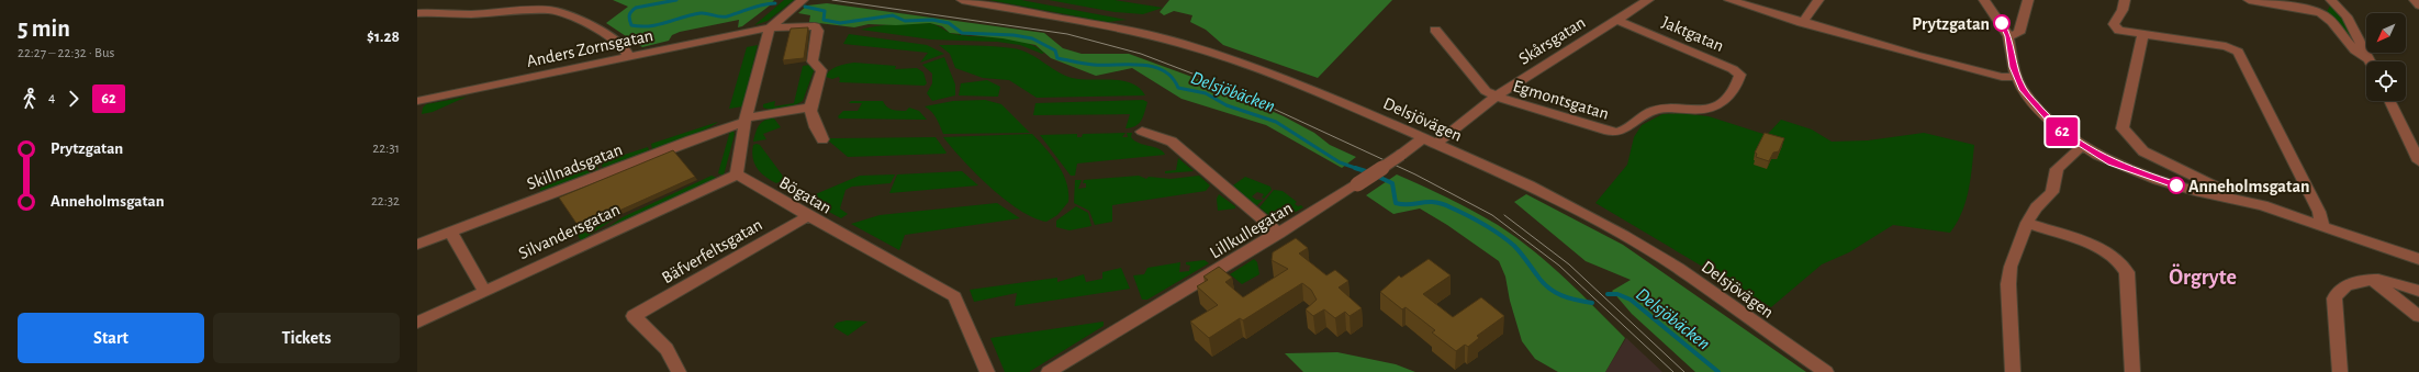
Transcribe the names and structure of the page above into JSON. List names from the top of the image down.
{
  "streets": {
    "street": [
      "Jaktgatan",
      "Skårsgatan",
      "Anders Zornsgatan",
      "Egmontsgatan",
      "Delsjövägen",
      "Skillnadsgatan",
      "Bögatan",
      "Lillkullegatan",
      "Silvandersgatan",
      "Bäfverfeltsgatan"
    ]
  },
  "crossings": [
    ["Jaktgatan", "Skårsgatan"],
    ["Jaktgatan", "Egmontsgatan"],
    ["Skårsgatan", "Egmontsgatan"],
    ["Skårsgatan", "Delsjövägen"],
    ["Anders Zornsgatan", "Skillnadsgatan"],
    ["Delsjövägen", "Lillkullegatan"],
    ["Bögatan", "Silvandersgatan"],
    ["Bögatan", "Bäfverfeltsgatan"]
  ],
  "districts": ["Örgryte"],
  "water": ["Delsjöbäcken"],
  "places": ["Prytzgatan", "Anneholmsgatan"],
  "lines": ["bus line 62"],
  "north": "bottom left",
  "page": {
    "heading": ["5 min", "22:27 – 22:32 · Bus", "$1.28"],
    "on_map": "62",
    "legs": ["4", "62"],
    "list": [
      {
        "name": "Prytzgatan",
        "value": "22:31"
      },
      {
        "name": "Anneholmsgatan",
        "value": "22:32"
      }
    ],
    "buttons": ["Start", "Tickets"]
  }
}
